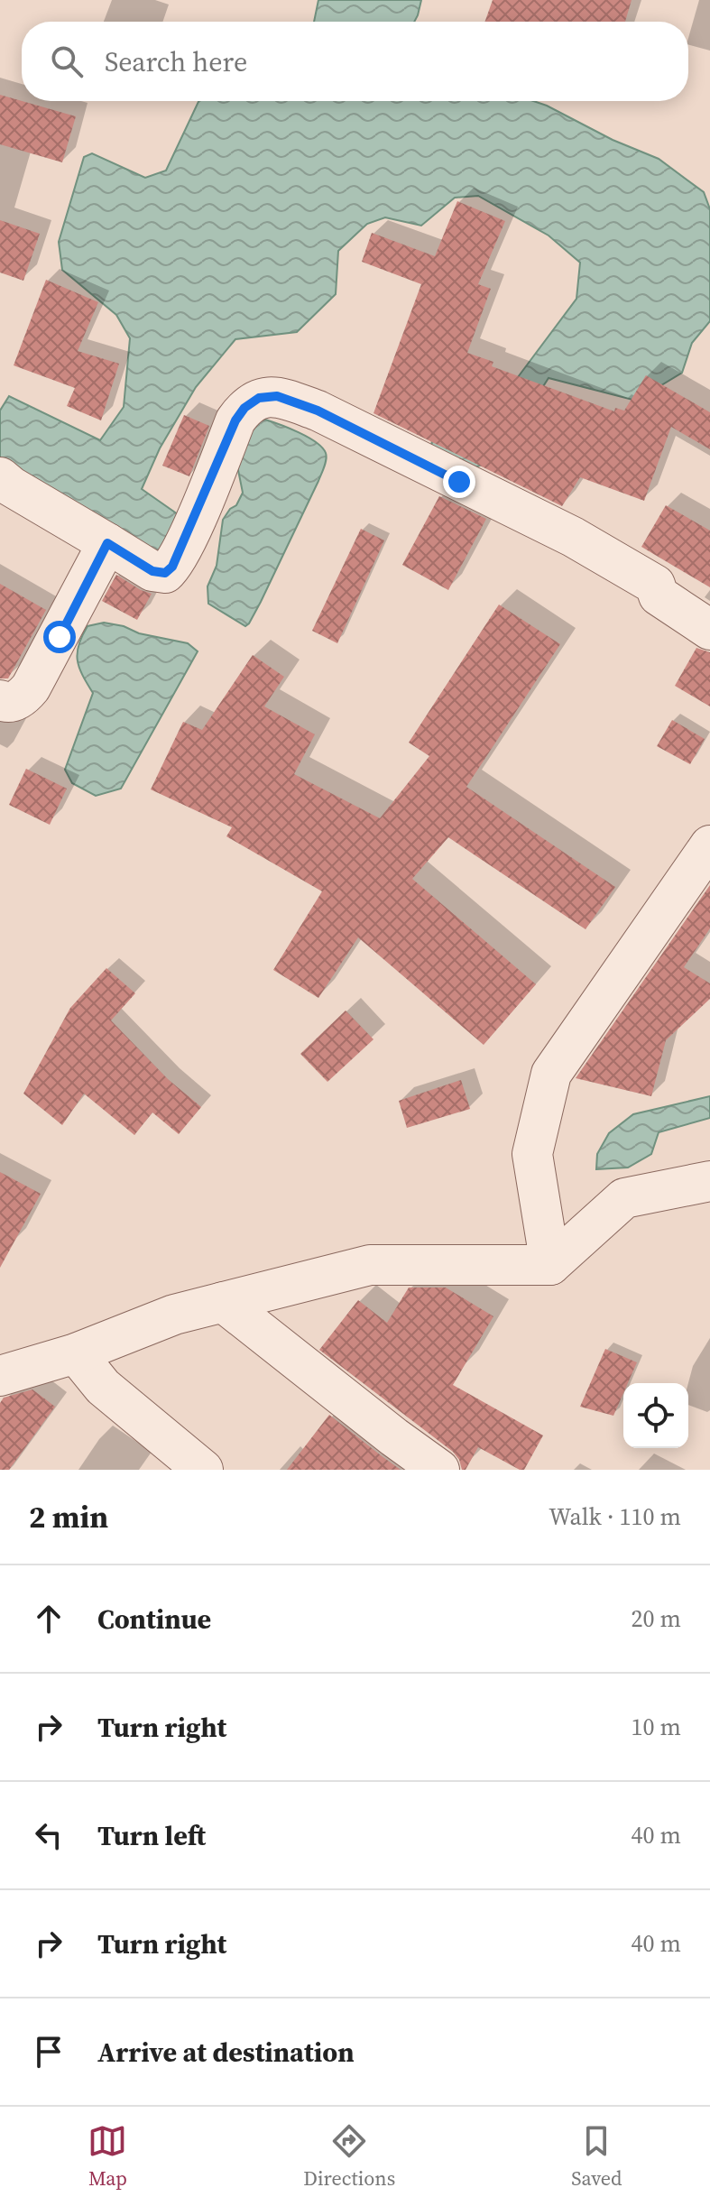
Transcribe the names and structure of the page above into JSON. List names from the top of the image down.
{
  "page": {
    "search": "Search here",
    "heading": ["2 min", "Walk · 110 m"],
    "list": [
      ["Continue", "20 m"],
      ["Turn right", "10 m"],
      ["Turn left", "40 m"],
      ["Turn right", "40 m"],
      "Arrive at destination"
    ],
    "nav": ["Map", "Directions", "Saved"]
  }
}
